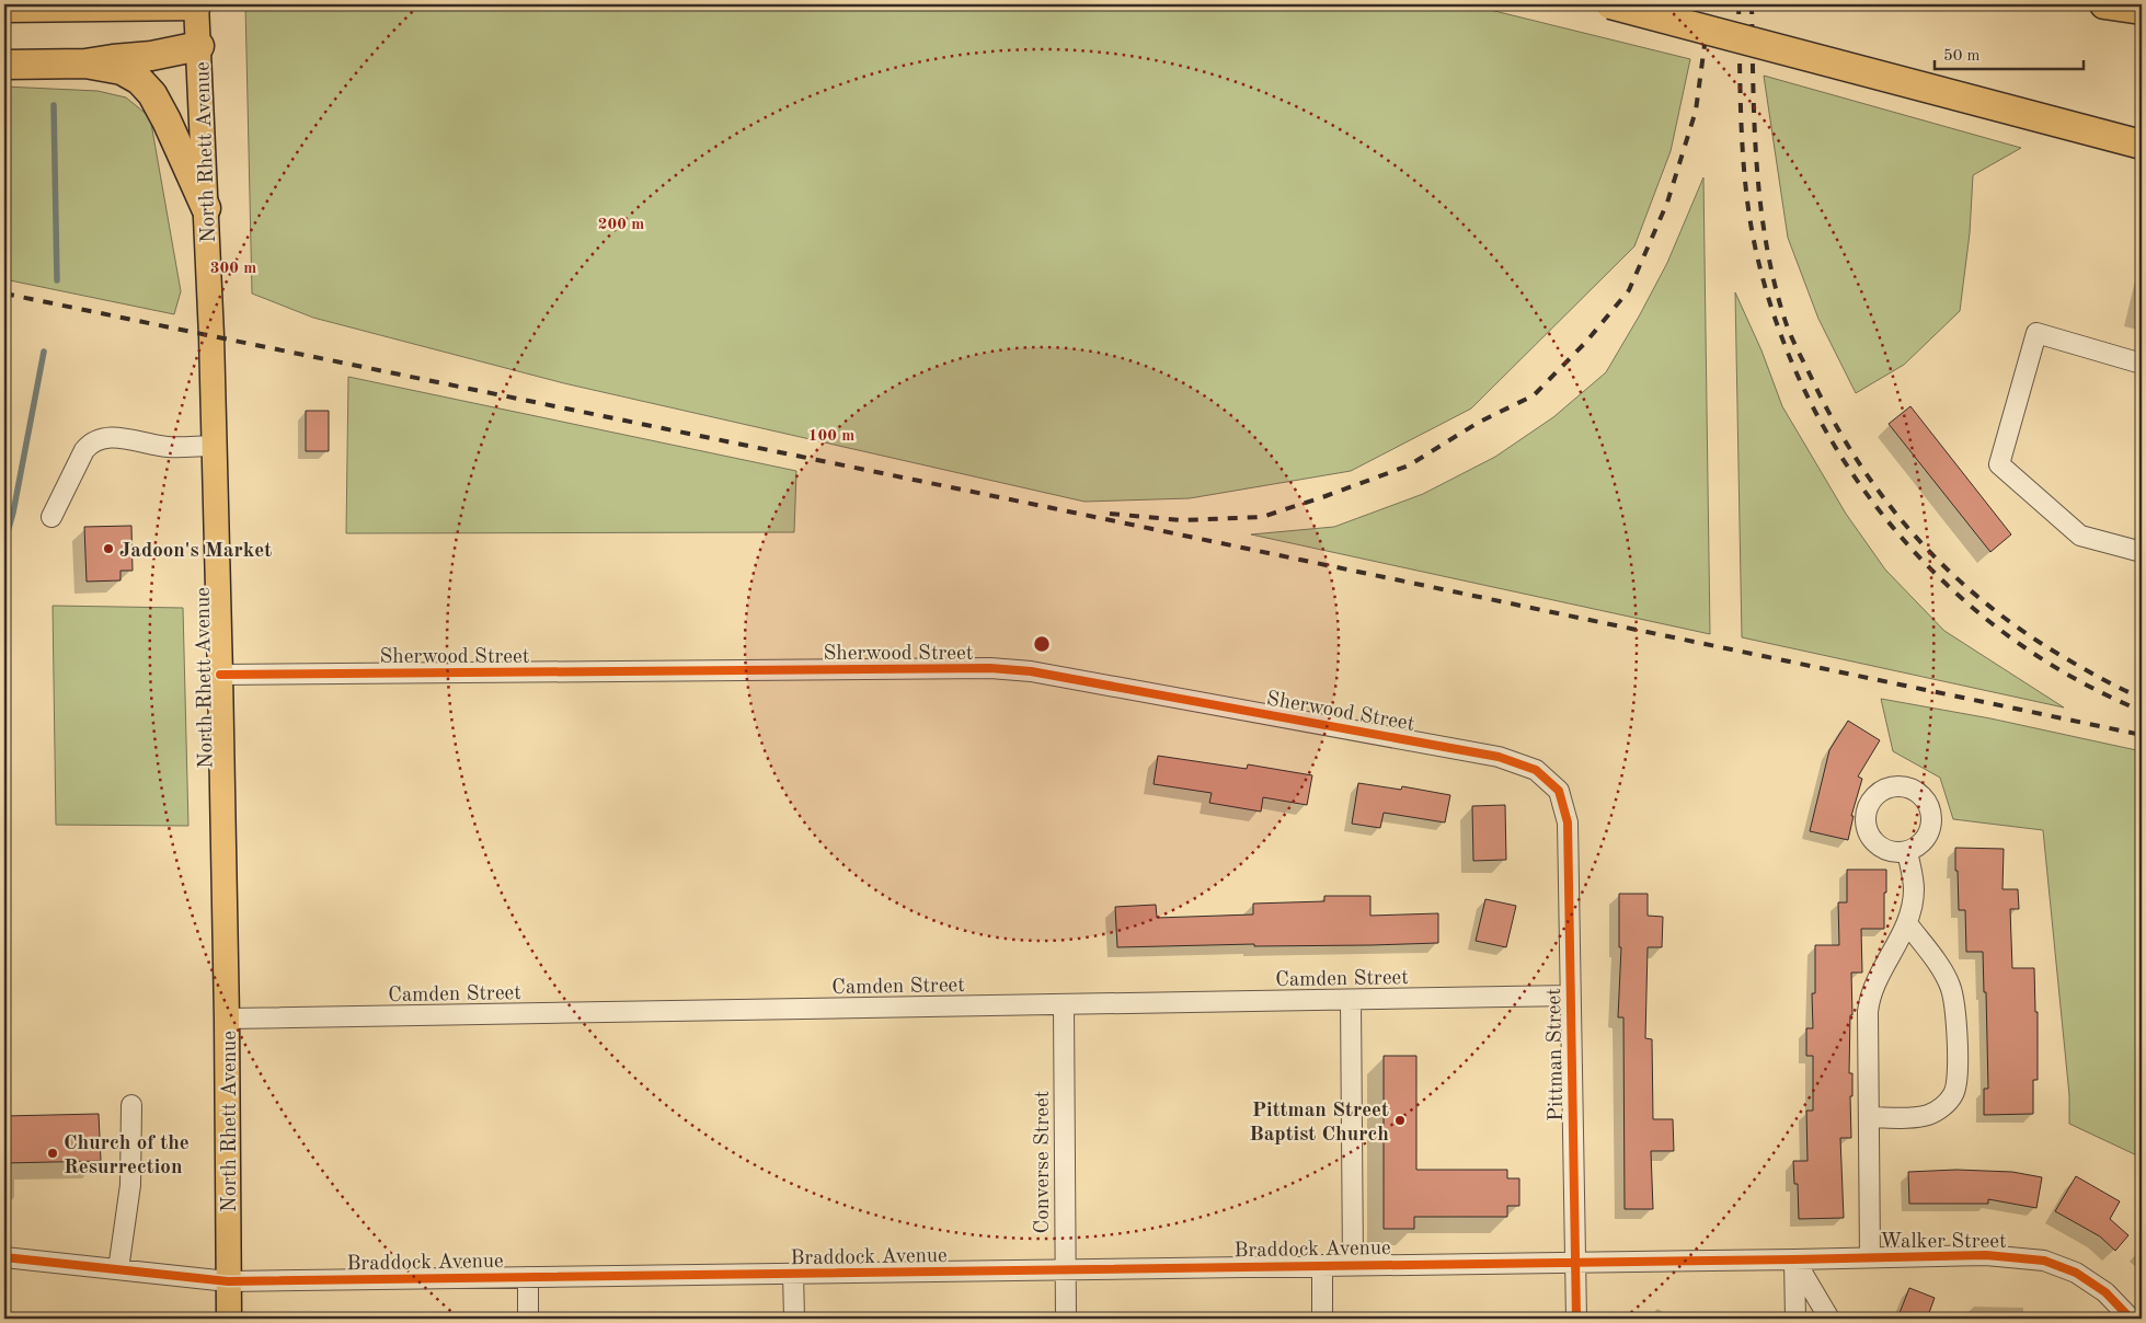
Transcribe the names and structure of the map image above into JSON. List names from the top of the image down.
{
  "streets": {
    "main road": ["North Rhett Avenue"],
    "street": [
      "Sherwood Street",
      "Camden Street",
      "Pittman Street",
      "Converse Street",
      "Walker Street",
      "Braddock Avenue"
    ]
  },
  "crossings": [
    ["North Rhett Avenue", "Sherwood Street"],
    ["North Rhett Avenue", "Camden Street"],
    ["North Rhett Avenue", "Braddock Avenue"],
    ["Sherwood Street", "Pittman Street"],
    ["Camden Street", "Pittman Street"],
    ["Camden Street", "Converse Street"],
    ["Pittman Street", "Braddock Avenue"],
    ["Converse Street", "Braddock Avenue"],
    ["Walker Street", "Braddock Avenue"]
  ],
  "places": ["Jadoon's Market", "Pittman Street Baptist Church", "Church of the Resurrection"],
  "scale_bar": "50 m",
  "rings": ["200 m", "300 m", "100 m"]
}
